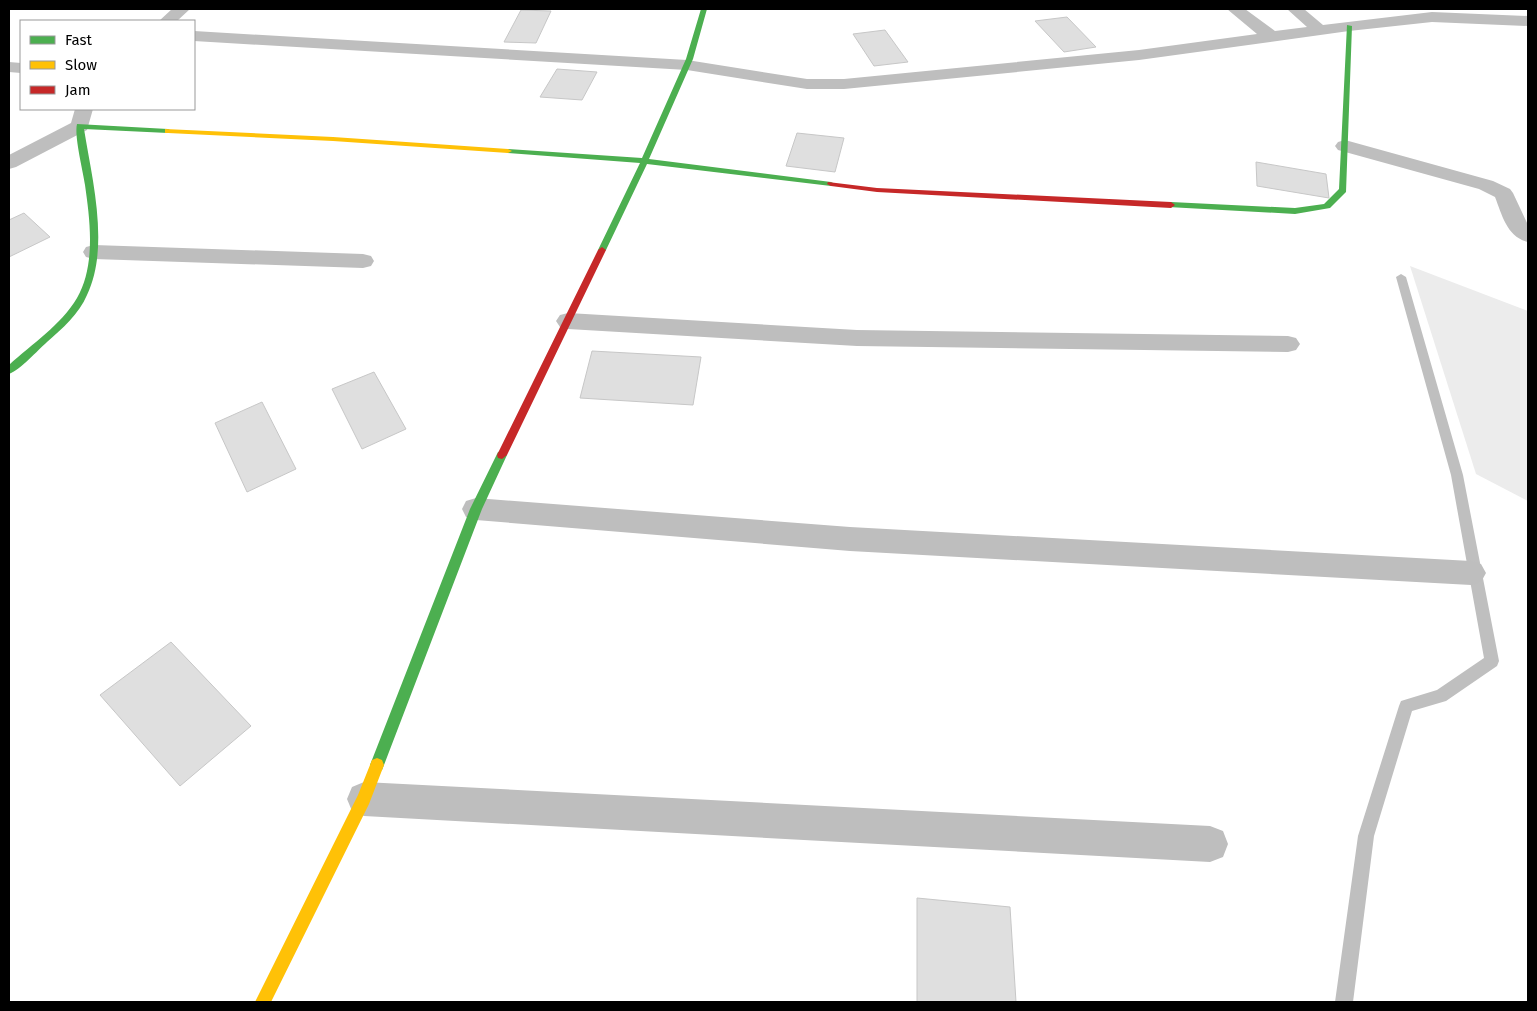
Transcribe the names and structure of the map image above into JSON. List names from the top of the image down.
{
  "legend": ["Fast", "Slow", "Jam"]
}
